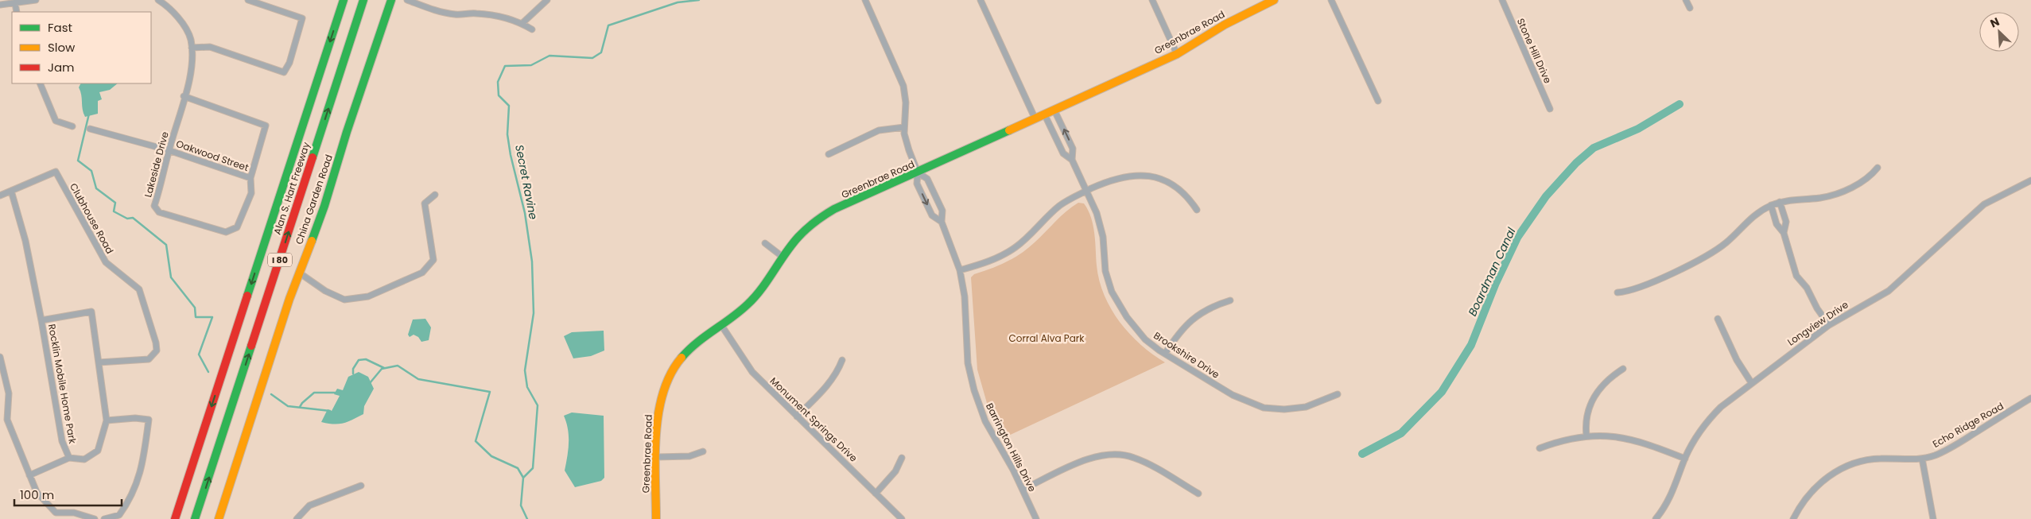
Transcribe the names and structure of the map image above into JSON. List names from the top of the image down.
{
  "streets": {
    "main road": [
      "Greenbrae Road",
      "Alan S. Hart Freeway",
      "China Garden Road",
      "I 80"
    ],
    "street": [
      "Stone Hill Drive",
      "Oakwood Street",
      "Lakeside Drive",
      "Clubhouse Road",
      "Longview Drive",
      "Brookshire Drive",
      "Rocklin Mobile Home Park",
      "Monument Springs Drive",
      "Echo Ridge Road",
      "Barrington Hills Drive"
    ]
  },
  "crossings": [
    ["Greenbrae Road", "Brookshire Drive"],
    ["Greenbrae Road", "Monument Springs Drive"],
    ["Greenbrae Road", "Barrington Hills Drive"],
    ["Oakwood Street", "Lakeside Drive"],
    ["Clubhouse Road", "Rocklin Mobile Home Park"]
  ],
  "water": ["Secret Ravine", "Boardman Canal"],
  "parks": ["Corral Alva Park"],
  "legend": ["Fast", "Slow", "Jam"],
  "scale_bar": "100 m",
  "north": "top left"
}
